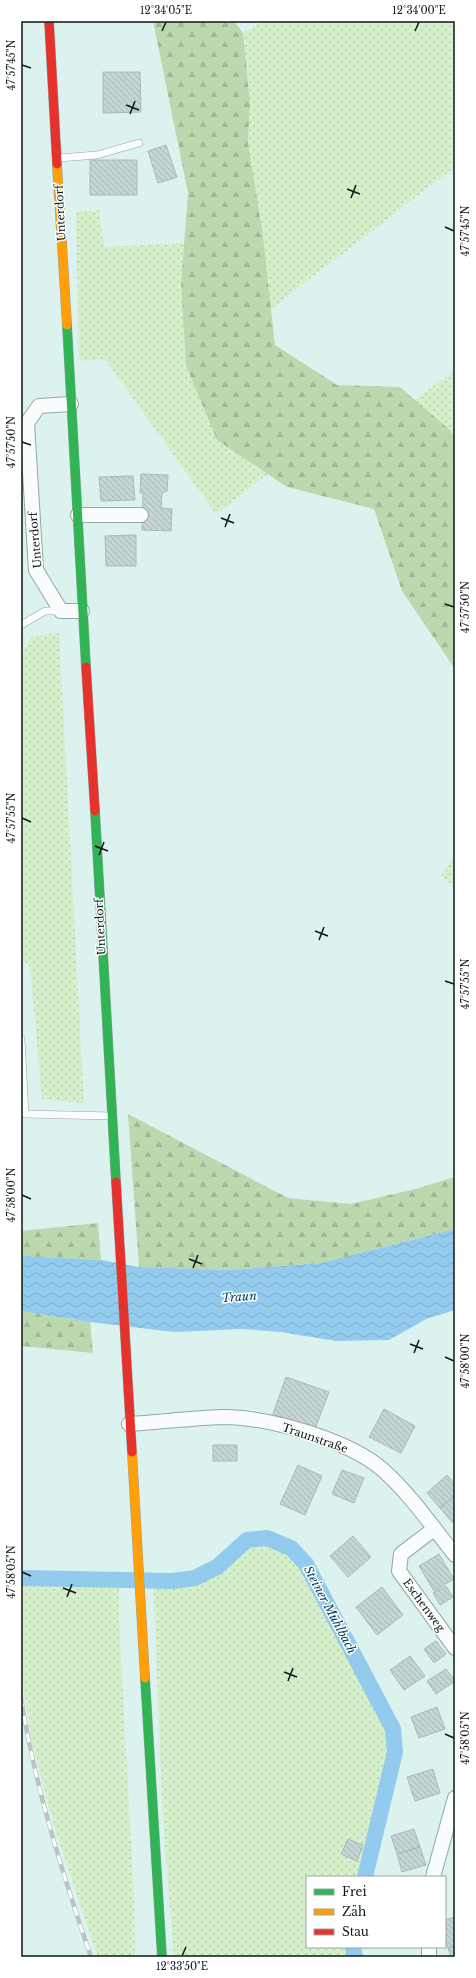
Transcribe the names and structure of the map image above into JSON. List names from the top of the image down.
{
  "streets": {
    "main road": ["Unterdorf"],
    "street": ["Traunstraße", "Eschenweg"]
  },
  "crossings": [
    ["Unterdorf", "Traunstraße"],
    ["Traunstraße", "Eschenweg"]
  ],
  "water": ["Traun", "Steiner Mühlbach"],
  "legend": ["Frei", "Zäh", "Stau"],
  "coordinates": [
    "12°34'05\"E",
    "12°34'00\"E",
    "47°57'45\"N",
    "47°57'50\"N",
    "47°57'55\"N",
    "47°58'00\"N",
    "47°58'05\"N",
    "12°33'50\"E"
  ]
}
